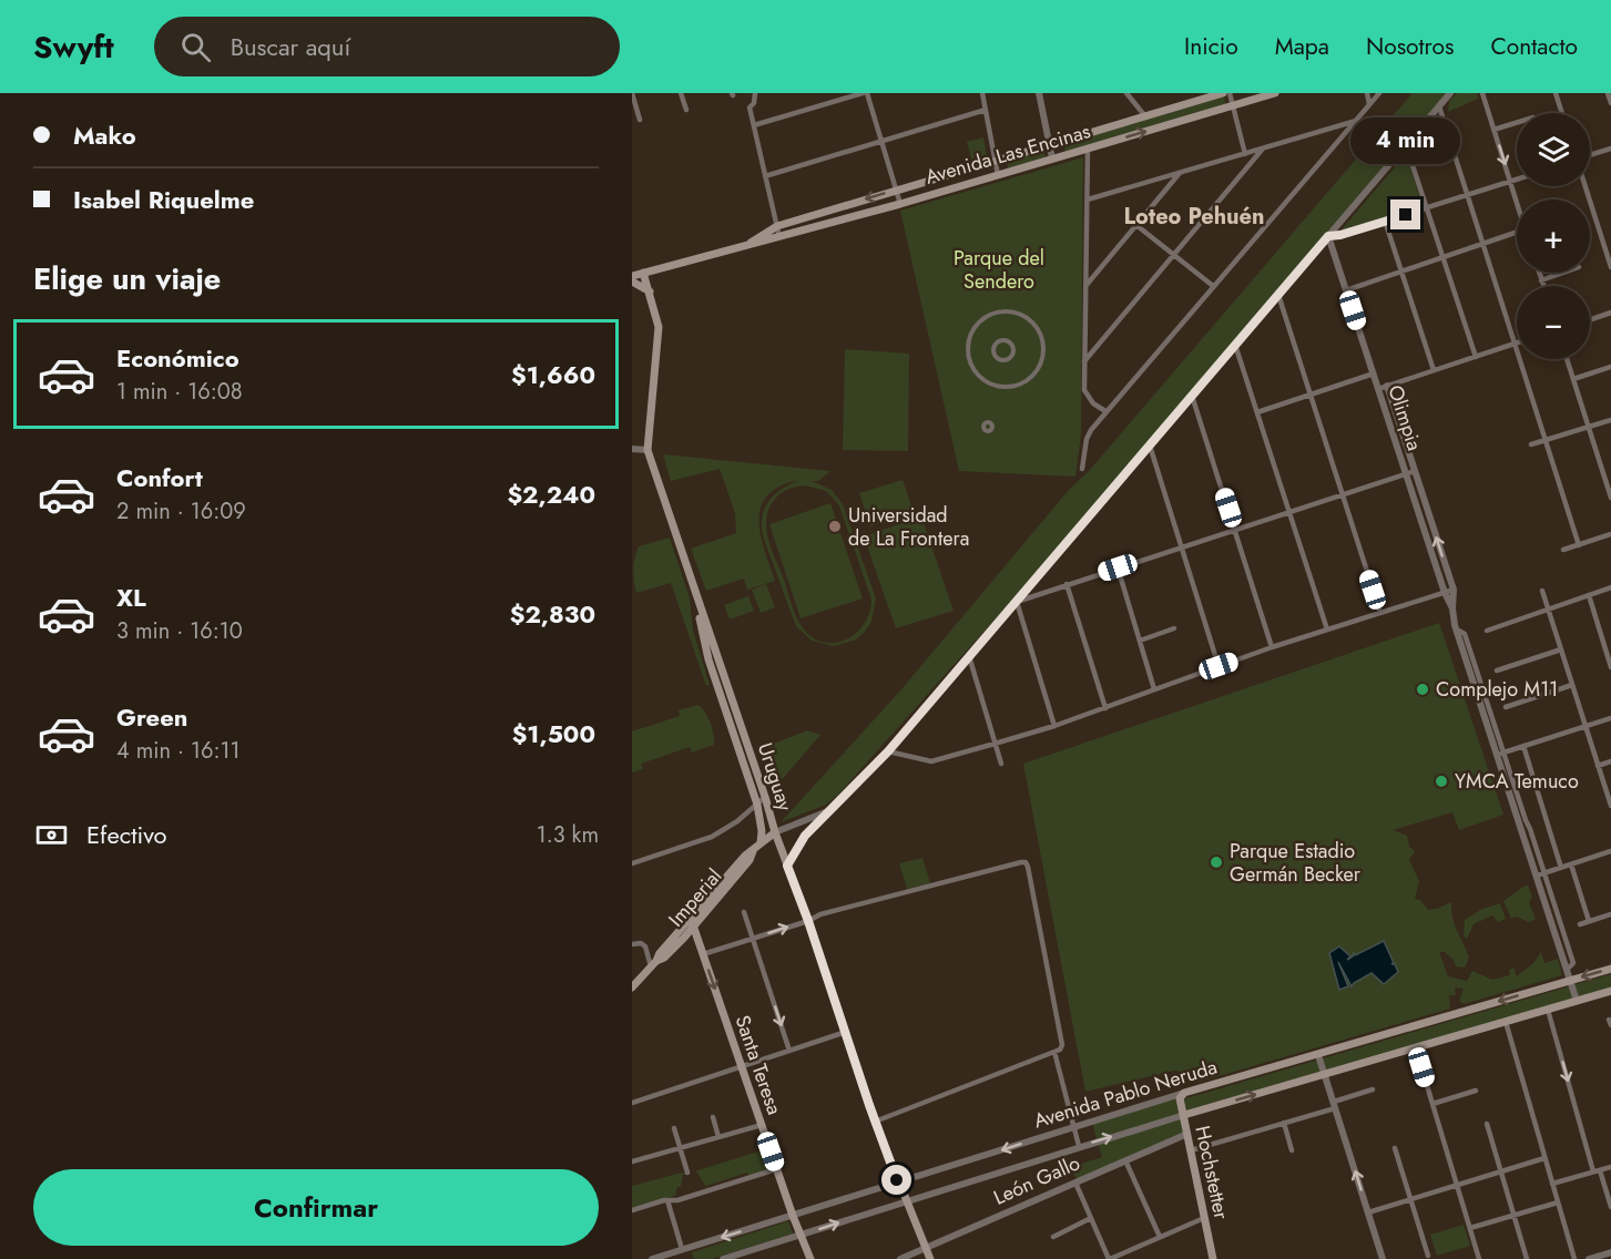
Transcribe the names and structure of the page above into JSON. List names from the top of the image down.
{
  "streets": {
    "main road": [
      "Avenida Las Encinas",
      "Uruguay",
      "Imperial",
      "Santa Teresa",
      "Avenida Pablo Neruda",
      "Hochstetter"
    ],
    "street": ["Olimpia", "León Gallo"]
  },
  "crossings": [
    ["Avenida Las Encinas", "Uruguay"],
    ["Olimpia", "Avenida Pablo Neruda"],
    ["Uruguay", "Imperial"],
    ["Uruguay", "Avenida Pablo Neruda"],
    ["Uruguay", "León Gallo"],
    ["Imperial", "Santa Teresa"],
    ["Santa Teresa", "Avenida Pablo Neruda"],
    ["Avenida Pablo Neruda", "Hochstetter"],
    ["Hochstetter", "León Gallo"]
  ],
  "districts": ["Loteo Pehuén"],
  "parks": ["Parque del Sendero"],
  "places": [
    "Universidad de La Frontera",
    "Complejo M11",
    "YMCA Temuco",
    "Parque Estadio Germán Becker"
  ],
  "page": {
    "header": "Swyft",
    "search": "Buscar aquí",
    "nav": [
      "Inicio",
      "Mapa",
      "Nosotros",
      "Contacto"
    ],
    "banner": ["Mako", "Isabel Riquelme"],
    "map_buttons": ["+", "−"],
    "bubble": "4 min",
    "heading": "Elige un viaje",
    "list": [
      {
        "name": "Económico",
        "note": "1 min · 16:08",
        "value": "$1,660"
      },
      {
        "name": "Confort",
        "note": "2 min · 16:09",
        "value": "$2,240"
      },
      {
        "name": "XL",
        "note": "3 min · 16:10",
        "value": "$2,830"
      },
      {
        "name": "Green",
        "note": "4 min · 16:11",
        "value": "$1,500"
      }
    ],
    "pay": ["Efectivo", "1.3 km"],
    "buttons": "Confirmar"
  }
}
